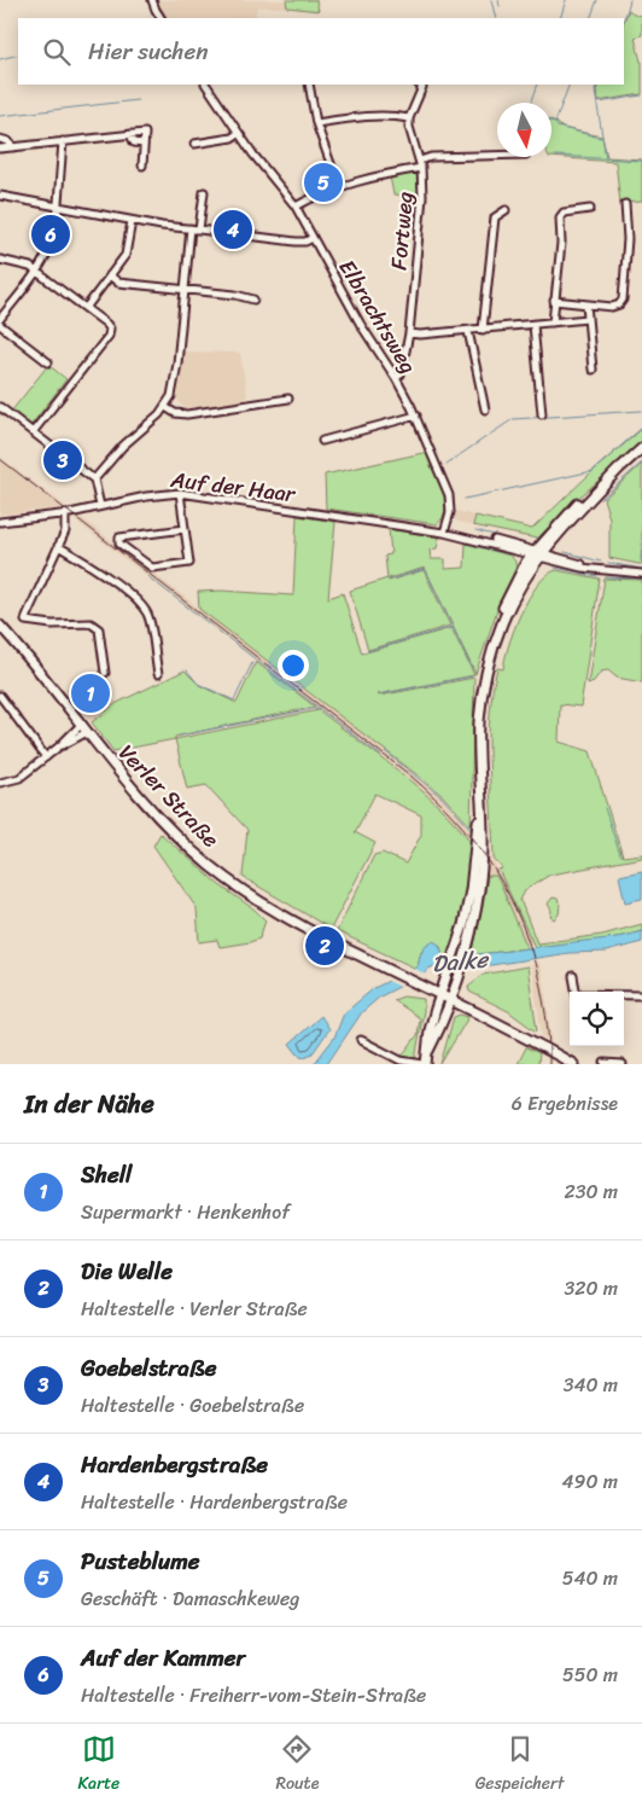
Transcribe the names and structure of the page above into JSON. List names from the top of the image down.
{
  "streets": {
    "main road": ["Verler Straße"],
    "street": ["Fortweg", "Elbrachtsweg", "Auf der Haar"]
  },
  "crossings": [
    ["Fortweg", "Elbrachtsweg"],
    ["Elbrachtsweg", "Auf der Haar"]
  ],
  "water": ["Dalke"],
  "north": "bottom",
  "page": {
    "search": "Hier suchen",
    "pins": [
      "5",
      "4",
      "6",
      "3",
      "1",
      "2"
    ],
    "heading": ["In der Nähe", "6 Ergebnisse"],
    "list": [
      {
        "mark": "1",
        "name": "Shell",
        "note": "Supermarkt · Henkenhof",
        "value": "230 m"
      },
      {
        "mark": "2",
        "name": "Die Welle",
        "note": "Haltestelle · Verler Straße",
        "value": "320 m"
      },
      {
        "mark": "3",
        "name": "Goebelstraße",
        "note": "Haltestelle · Goebelstraße",
        "value": "340 m"
      },
      {
        "mark": "4",
        "name": "Hardenbergstraße",
        "note": "Haltestelle · Hardenbergstraße",
        "value": "490 m"
      },
      {
        "mark": "5",
        "name": "Pusteblume",
        "note": "Geschäft · Damaschkeweg",
        "value": "540 m"
      },
      {
        "mark": "6",
        "name": "Auf der Kammer",
        "note": "Haltestelle · Freiherr-vom-Stein-Straße",
        "value": "550 m"
      }
    ],
    "nav": ["Karte", "Route", "Gespeichert"]
  }
}
